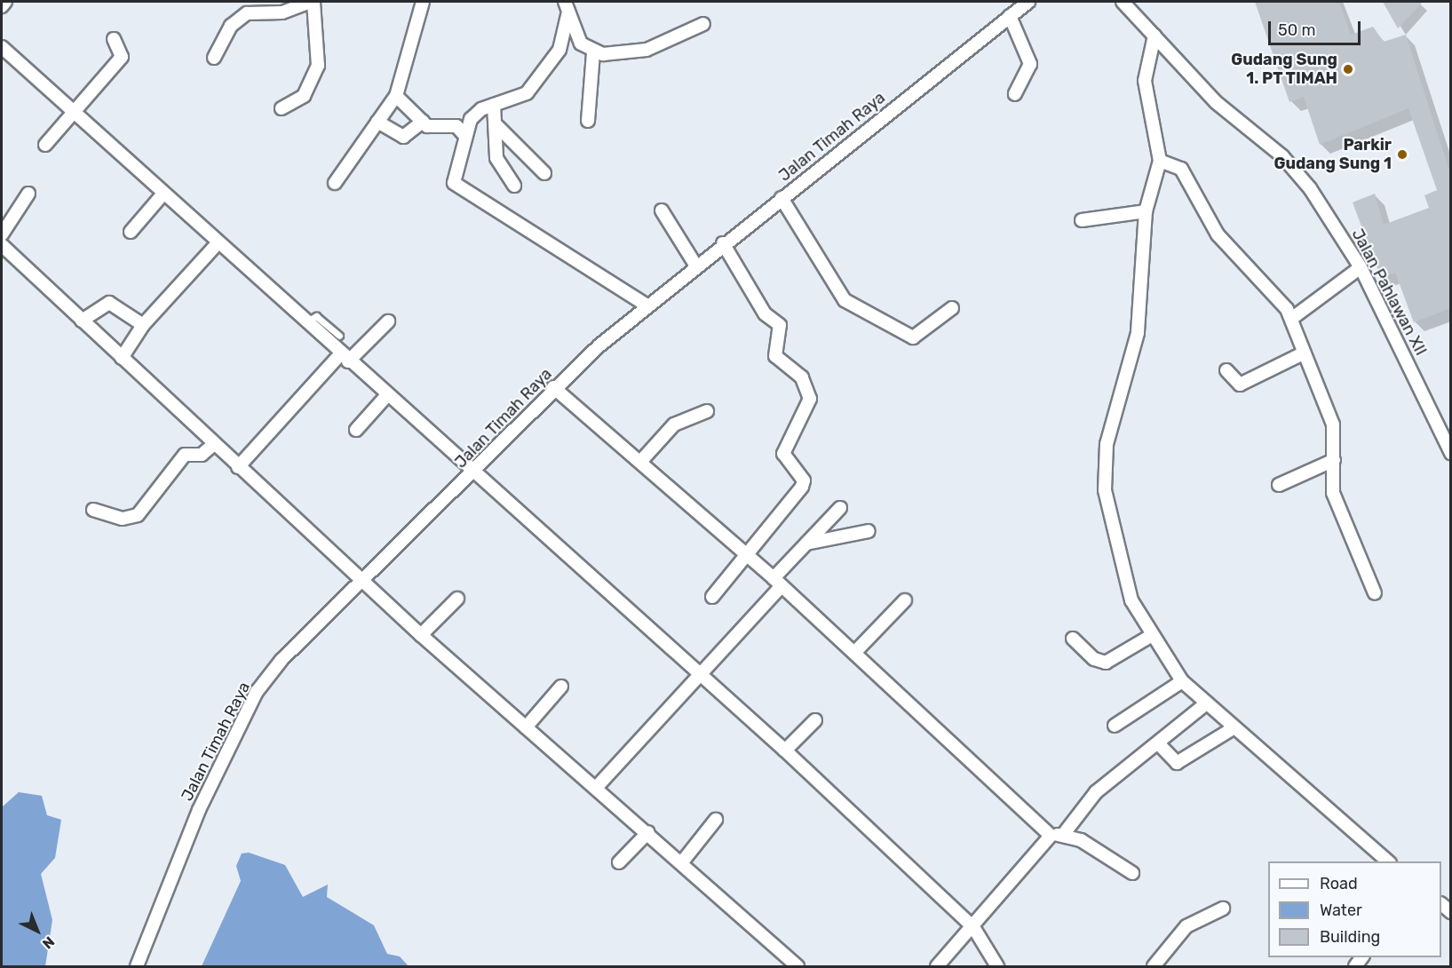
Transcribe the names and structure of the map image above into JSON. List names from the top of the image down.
{
  "streets": {
    "street": ["Jalan Timah Raya", "Jalan Pahlawan XII"]
  },
  "places": ["Gudang Sung 1. PT TIMAH", "Parkir Gudang Sung 1"],
  "legend": ["Road", "Water", "Building"],
  "scale_bar": "50 m",
  "north": "bottom right"
}
